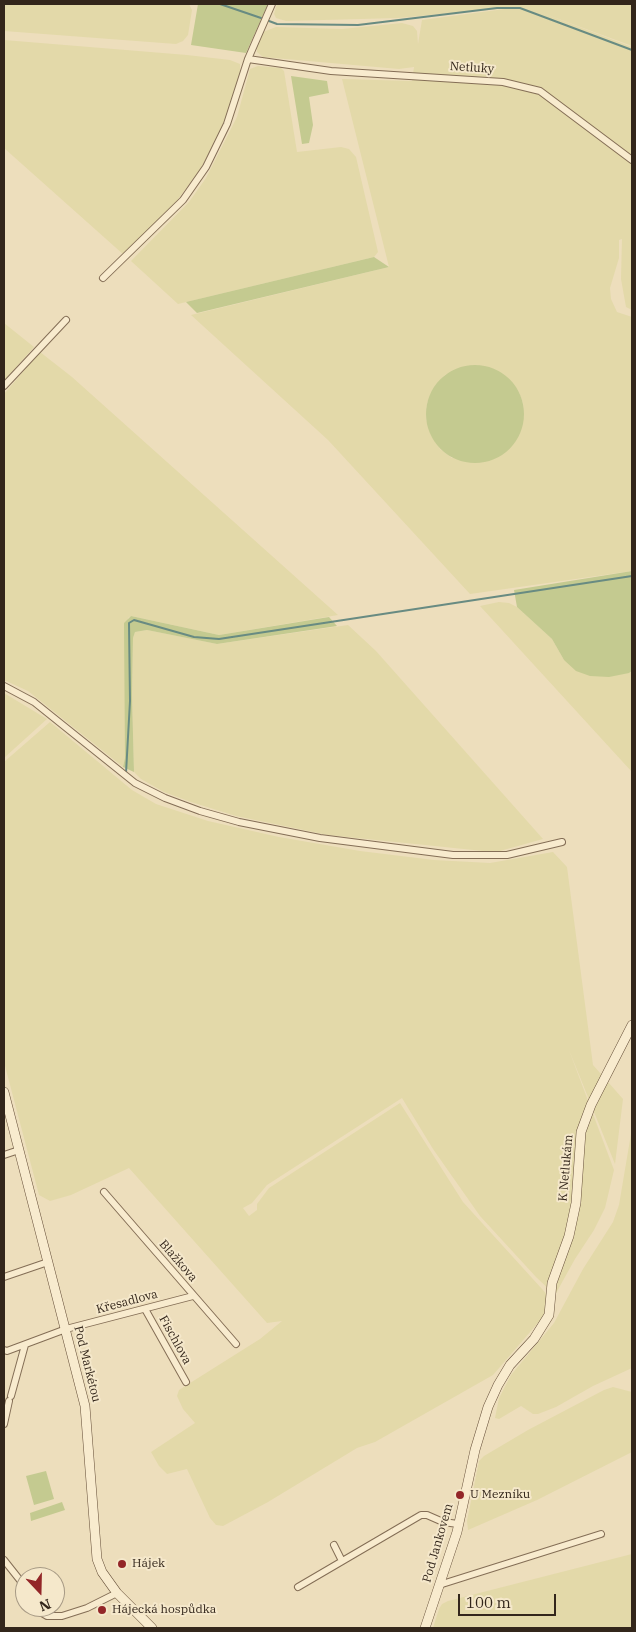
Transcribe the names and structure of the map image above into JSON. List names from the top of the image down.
{
  "streets": {
    "street": [
      "Netluky",
      "K Netlukám",
      "Blažkova",
      "Křesadlova",
      "Fischlova",
      "Pod Markétou",
      "Pod Jankovem"
    ]
  },
  "crossings": [
    ["K Netlukám", "Pod Jankovem"],
    ["Blažkova", "Křesadlova"],
    ["Křesadlova", "Fischlova"],
    ["Křesadlova", "Pod Markétou"]
  ],
  "places": ["U Mezníku", "Hájek", "Hájecká hospůdka"],
  "scale_bar": "100 m",
  "north": "bottom"
}
